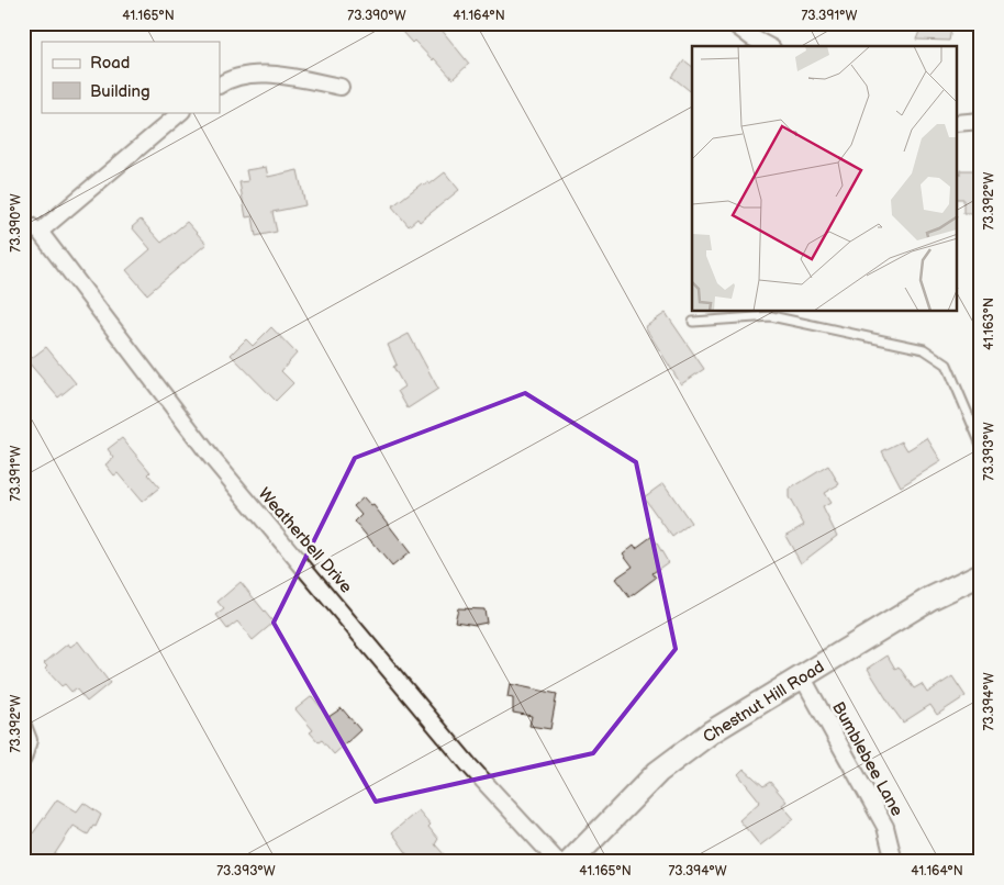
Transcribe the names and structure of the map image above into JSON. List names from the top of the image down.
{
  "streets": {
    "main road": ["Chestnut Hill Road"],
    "street": ["Weatherbell Drive", "Bumblebee Lane"]
  },
  "crossings": [
    ["Chestnut Hill Road", "Bumblebee Lane"]
  ],
  "legend": ["Road", "Building"],
  "coordinates": [
    "41.165°N",
    "73.390°W",
    "41.164°N",
    "73.391°W",
    "73.392°W",
    "41.163°N",
    "73.393°W",
    "73.394°W"
  ]
}
